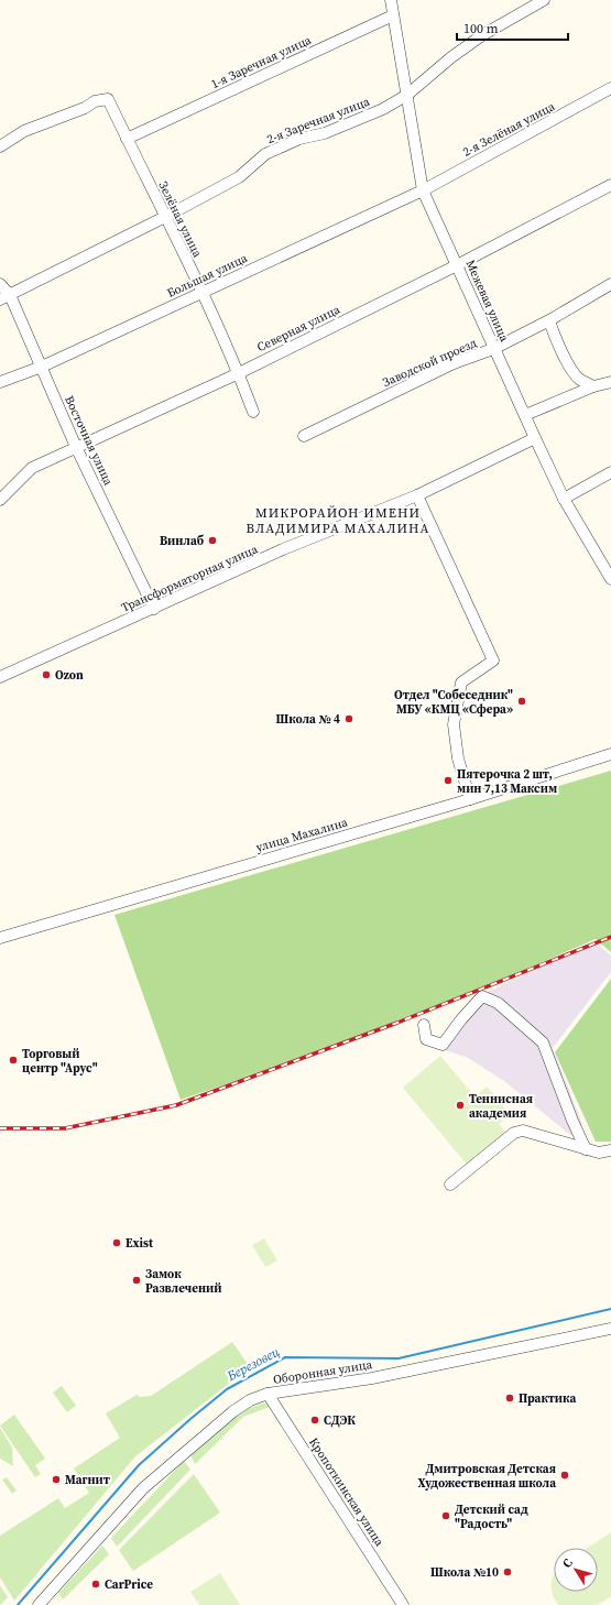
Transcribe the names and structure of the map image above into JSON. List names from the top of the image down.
{
  "streets": {
    "street": [
      "1-я Заречная улица",
      "2-я Заречная улица",
      "2-я Зелёная улица",
      "Зелёная улица",
      "Большая улица",
      "Межевая улица",
      "Северная улица",
      "Заводской проезд",
      "Восточная улица",
      "Трансформаторная улица",
      "улица Махалина",
      "Оборонная улица",
      "Кропоткинская улица"
    ]
  },
  "crossings": [
    ["1-я Заречная улица", "Зелёная улица"],
    ["1-я Заречная улица", "Межевая улица"],
    ["2-я Заречная улица", "Зелёная улица"],
    ["2-я Заречная улица", "Межевая улица"],
    ["2-я Заречная улица", "Восточная улица"],
    ["2-я Зелёная улица", "Большая улица"],
    ["2-я Зелёная улица", "Межевая улица"],
    ["Зелёная улица", "Большая улица"],
    ["Зелёная улица", "Северная улица"],
    ["Большая улица", "Межевая улица"],
    ["Большая улица", "Восточная улица"],
    ["Межевая улица", "Северная улица"],
    ["Межевая улица", "Заводской проезд"],
    ["Межевая улица", "Трансформаторная улица"],
    ["Северная улица", "Восточная улица"],
    ["Восточная улица", "Трансформаторная улица"],
    ["Оборонная улица", "Кропоткинская улица"]
  ],
  "districts": ["МИКРОРАЙОН ИМЕНИ ВЛАДИМИРА МАХАЛИНА"],
  "water": ["Березовец"],
  "places": [
    "Винлаб",
    "Ozon",
    "Отдел \"Собеседник\" МБУ «КМЦ «Сфера»",
    "Школа № 4",
    "Пятерочка 2 шт, мин 7,13 Максим",
    "Торговый центр \"Арус\"",
    "Теннисная академия",
    "Exist",
    "Замок Развлечений",
    "Практика",
    "СДЭК",
    "Дмитровская Детская Художественная школа",
    "Магнит",
    "Детский сад \"Радость\"",
    "Школа №10",
    "CarPrice"
  ],
  "scale_bar": "100 m",
  "north": "top left"
}
